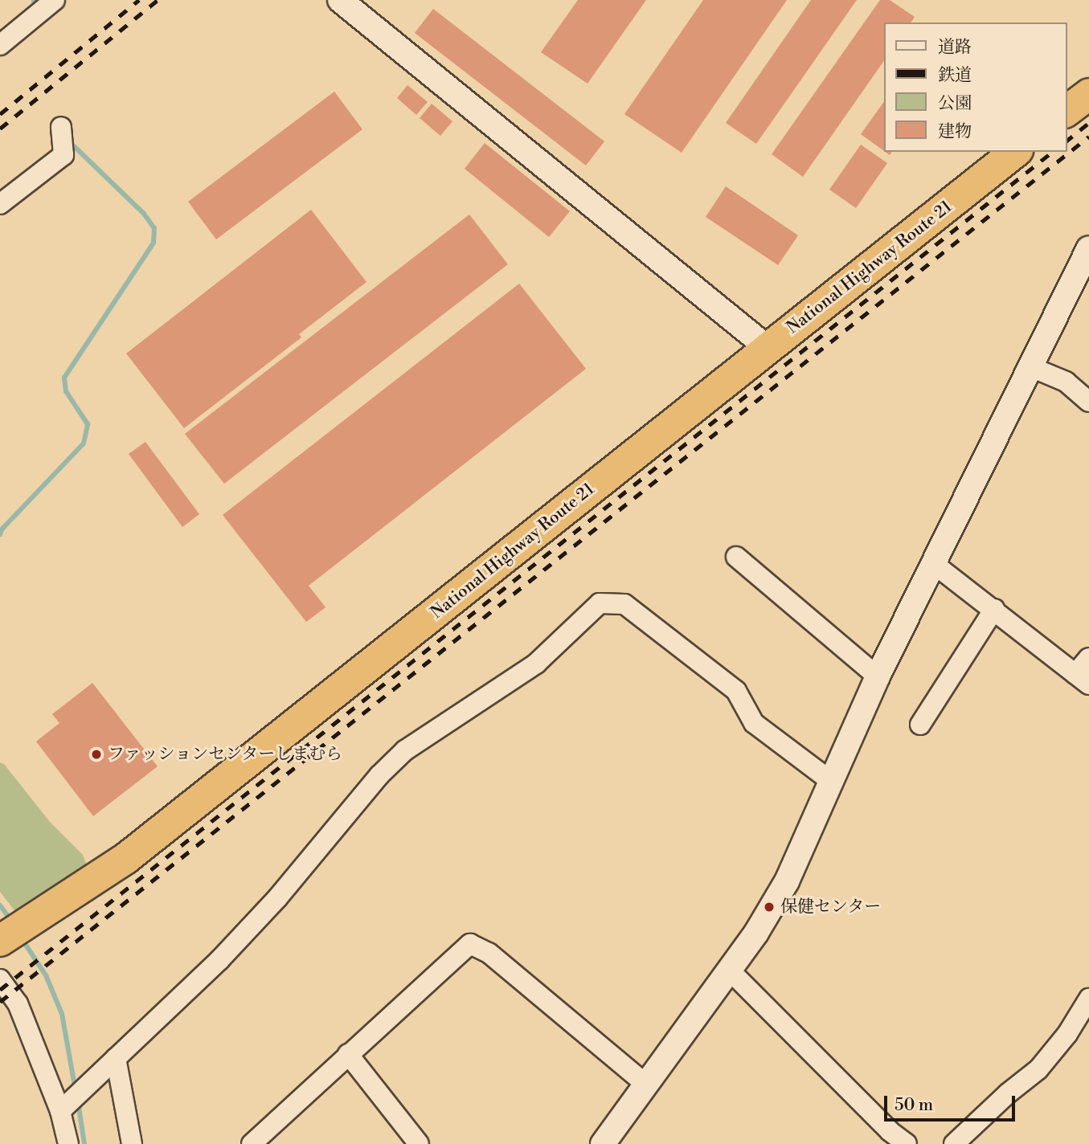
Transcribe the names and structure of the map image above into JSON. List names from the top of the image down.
{
  "streets": {
    "highway": ["National Highway Route 21"]
  },
  "places": ["ファッションセンターしまむら", "保健センター"],
  "legend": [
    "道路",
    "鉄道",
    "公園",
    "建物"
  ],
  "scale_bar": "50 m"
}
